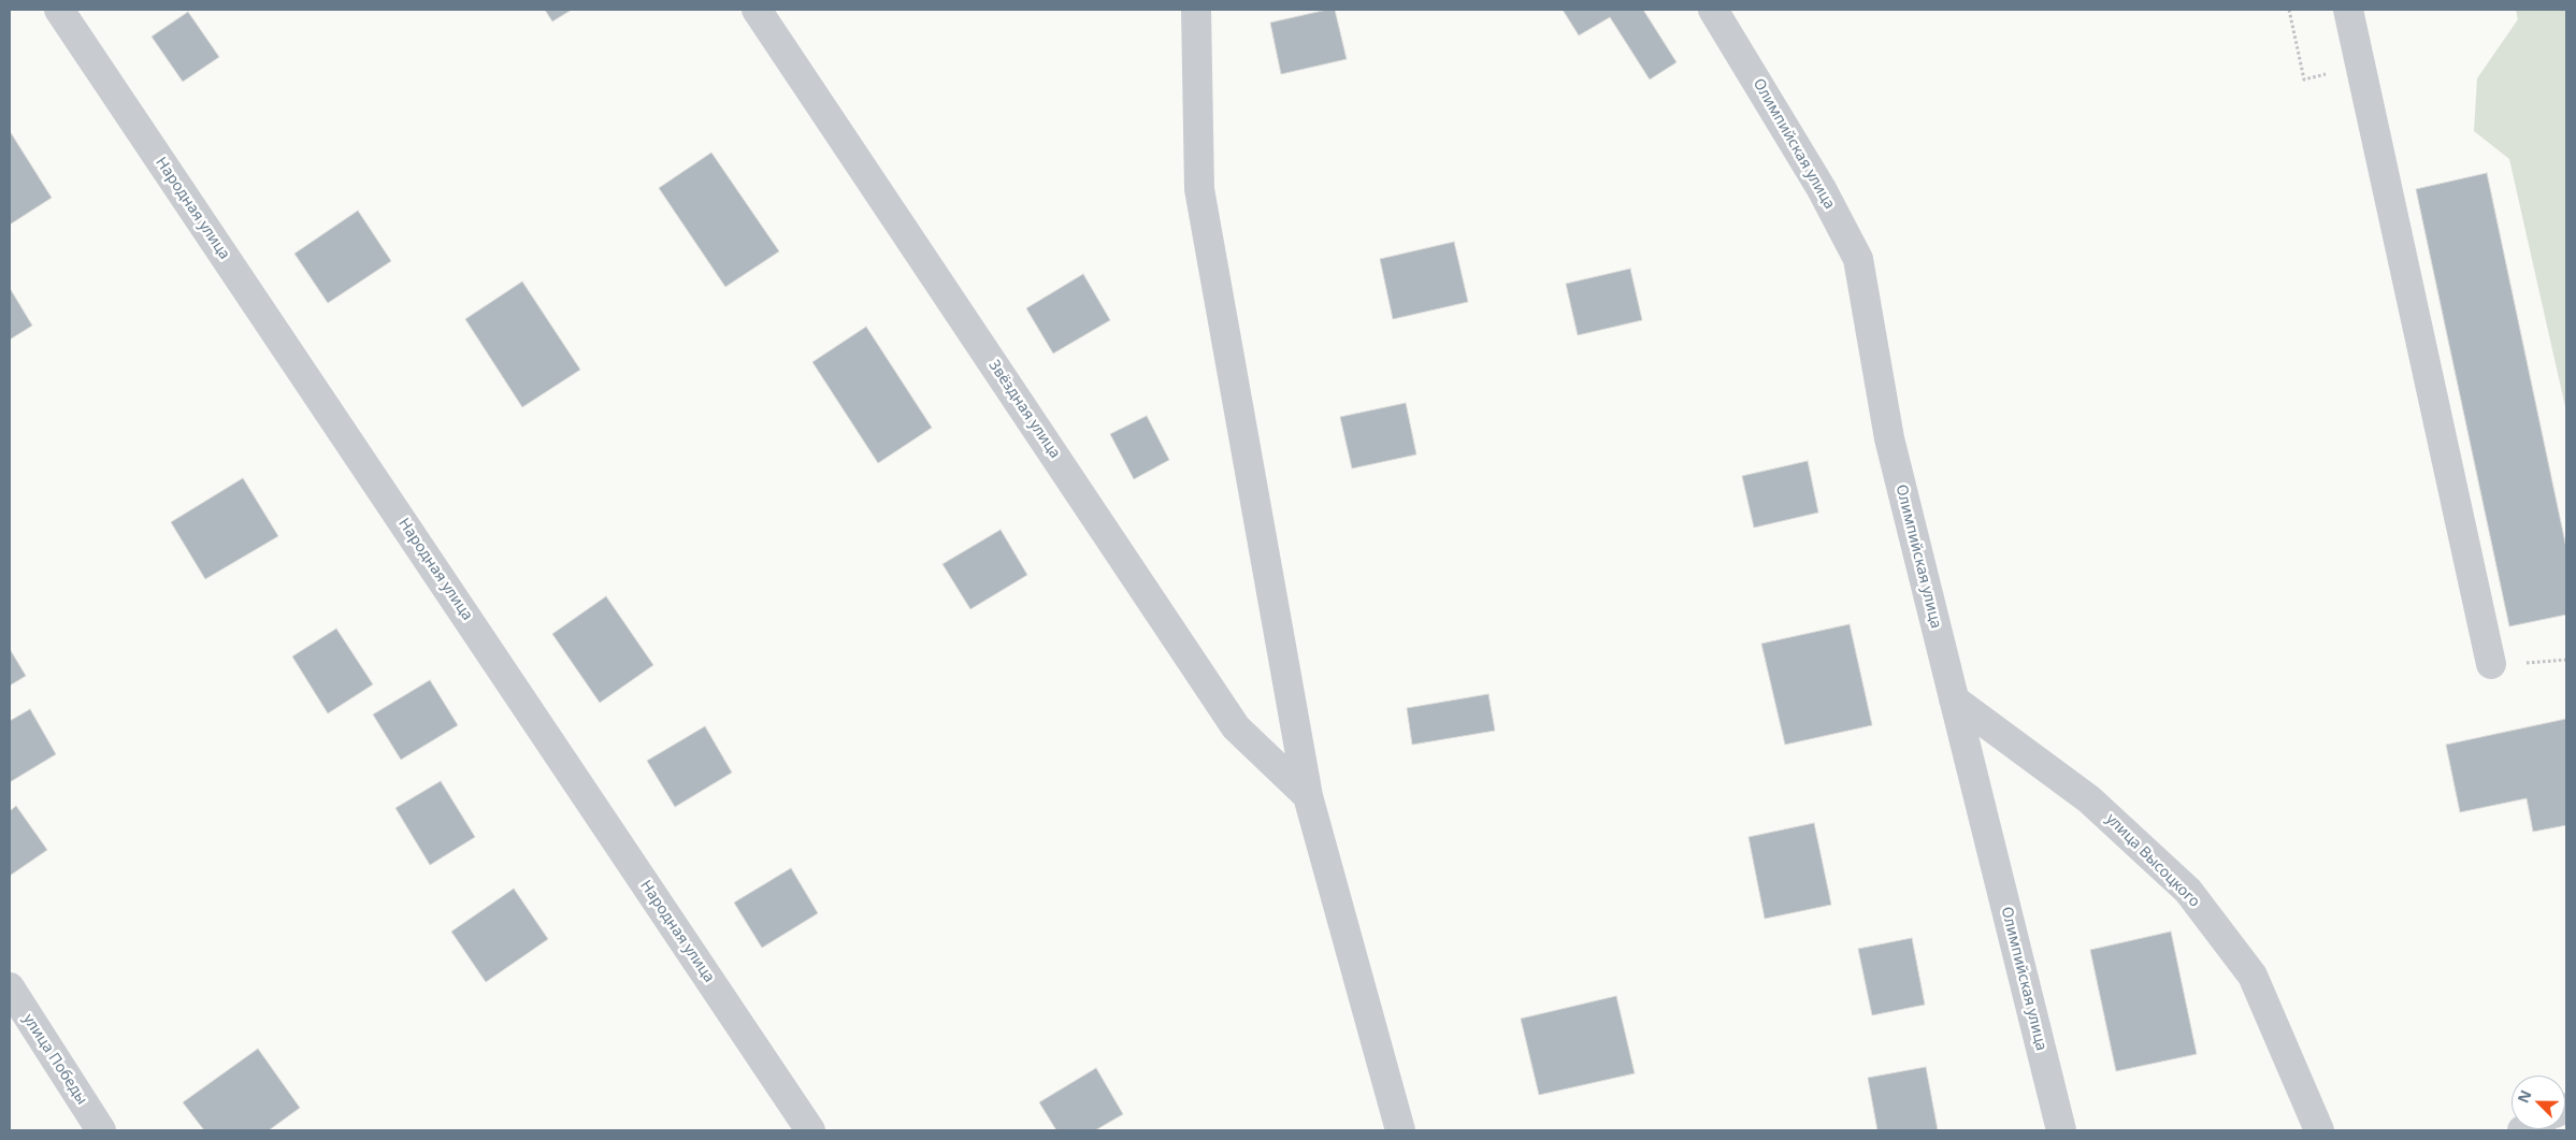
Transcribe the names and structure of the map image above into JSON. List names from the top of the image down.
{
  "streets": {
    "street": [
      "Олимпийская улица",
      "Народная улица",
      "Звёздная улица",
      "улица Высоцкого",
      "улица Победы"
    ]
  },
  "crossings": [
    ["Олимпийская улица", "улица Высоцкого"]
  ],
  "north": "top left"
}
